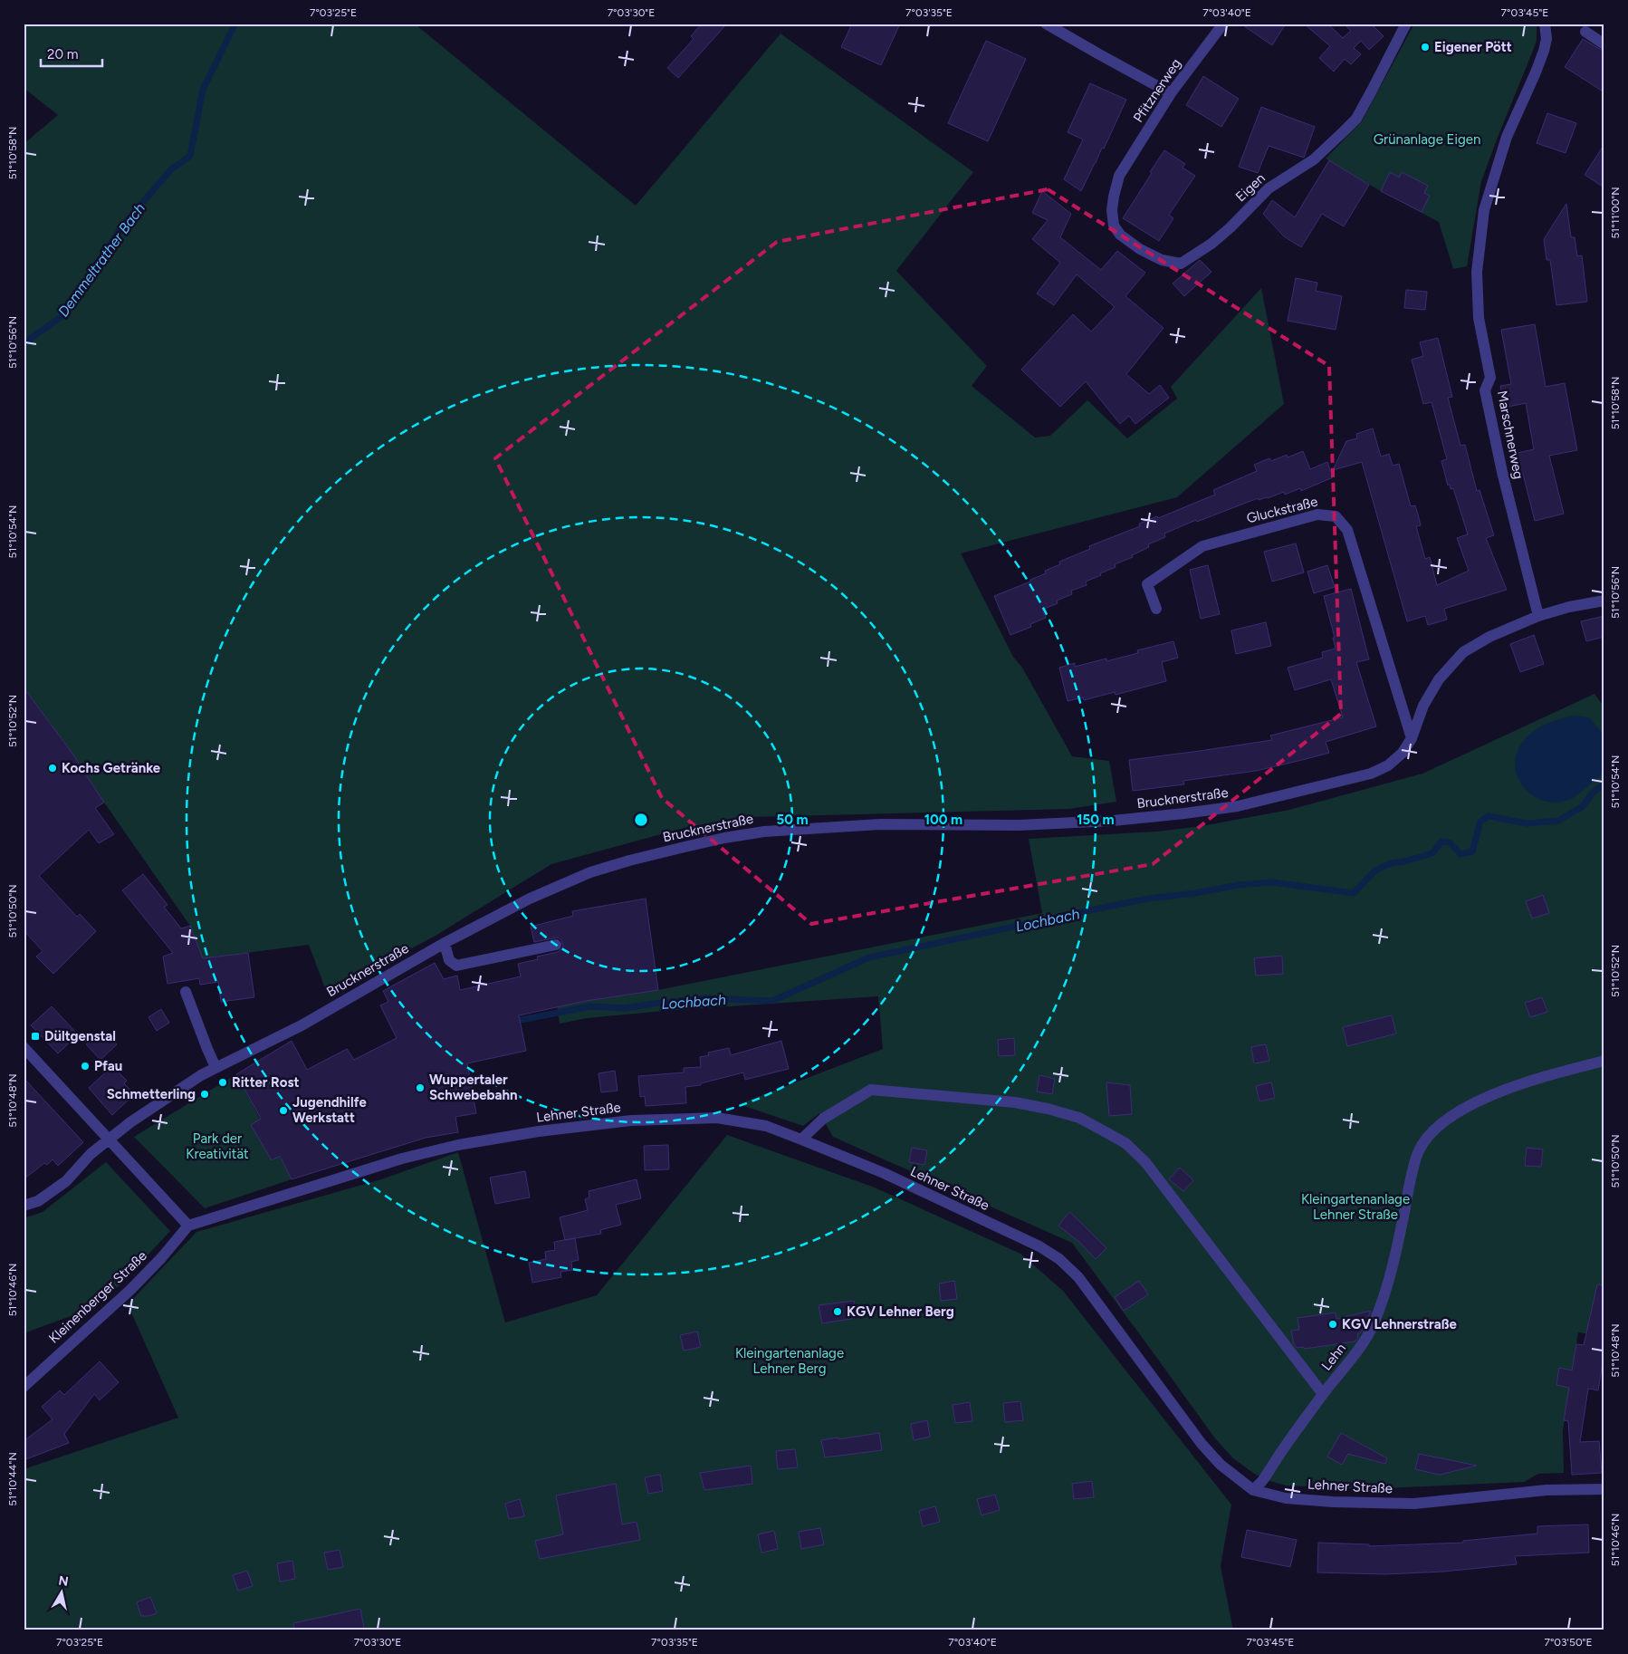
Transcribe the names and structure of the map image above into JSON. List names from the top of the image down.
{
  "streets": {
    "street": [
      "Pfitznerweg",
      "Eigen",
      "Marschnerweg",
      "Gluckstraße",
      "Brucknerstraße",
      "Lehner Straße",
      "Kleinenberger Straße",
      "Lehn"
    ]
  },
  "crossings": [
    ["Pfitznerweg", "Eigen"],
    ["Marschnerweg", "Brucknerstraße"],
    ["Gluckstraße", "Brucknerstraße"],
    ["Lehner Straße", "Kleinenberger Straße"],
    ["Lehner Straße", "Lehn"]
  ],
  "water": ["Demmeltrather Bach", "Lochbach"],
  "parks": [
    "Grünanlage Eigen",
    "Park der Kreativität",
    "Kleingartenanlage Lehner Straße",
    "Kleingartenanlage Lehner Berg"
  ],
  "places": {
    "other": [
      "Eigener Pött",
      "Kochs Getränke",
      "Pfau",
      "Ritter Rost",
      "Wuppertaler Schwebebahn",
      "Schmetterling",
      "Jugendhilfe Werkstatt",
      "KGV Lehner Berg",
      "KGV Lehnerstraße"
    ],
    "transit": ["Dültgenstal"]
  },
  "scale_bar": "20 m",
  "north": "top",
  "coordinates": [
    "7°03'25\"E",
    "7°03'30\"E",
    "7°03'35\"E",
    "7°03'40\"E",
    "7°03'45\"E",
    "51°10'58\"N",
    "51°11'00\"N",
    "51°10'56\"N",
    "51°10'54\"N",
    "51°10'52\"N",
    "51°10'50\"N",
    "51°10'48\"N",
    "51°10'46\"N",
    "51°10'44\"N",
    "7°03'50\"E"
  ],
  "rings": ["50 m", "100 m", "150 m"]
}
